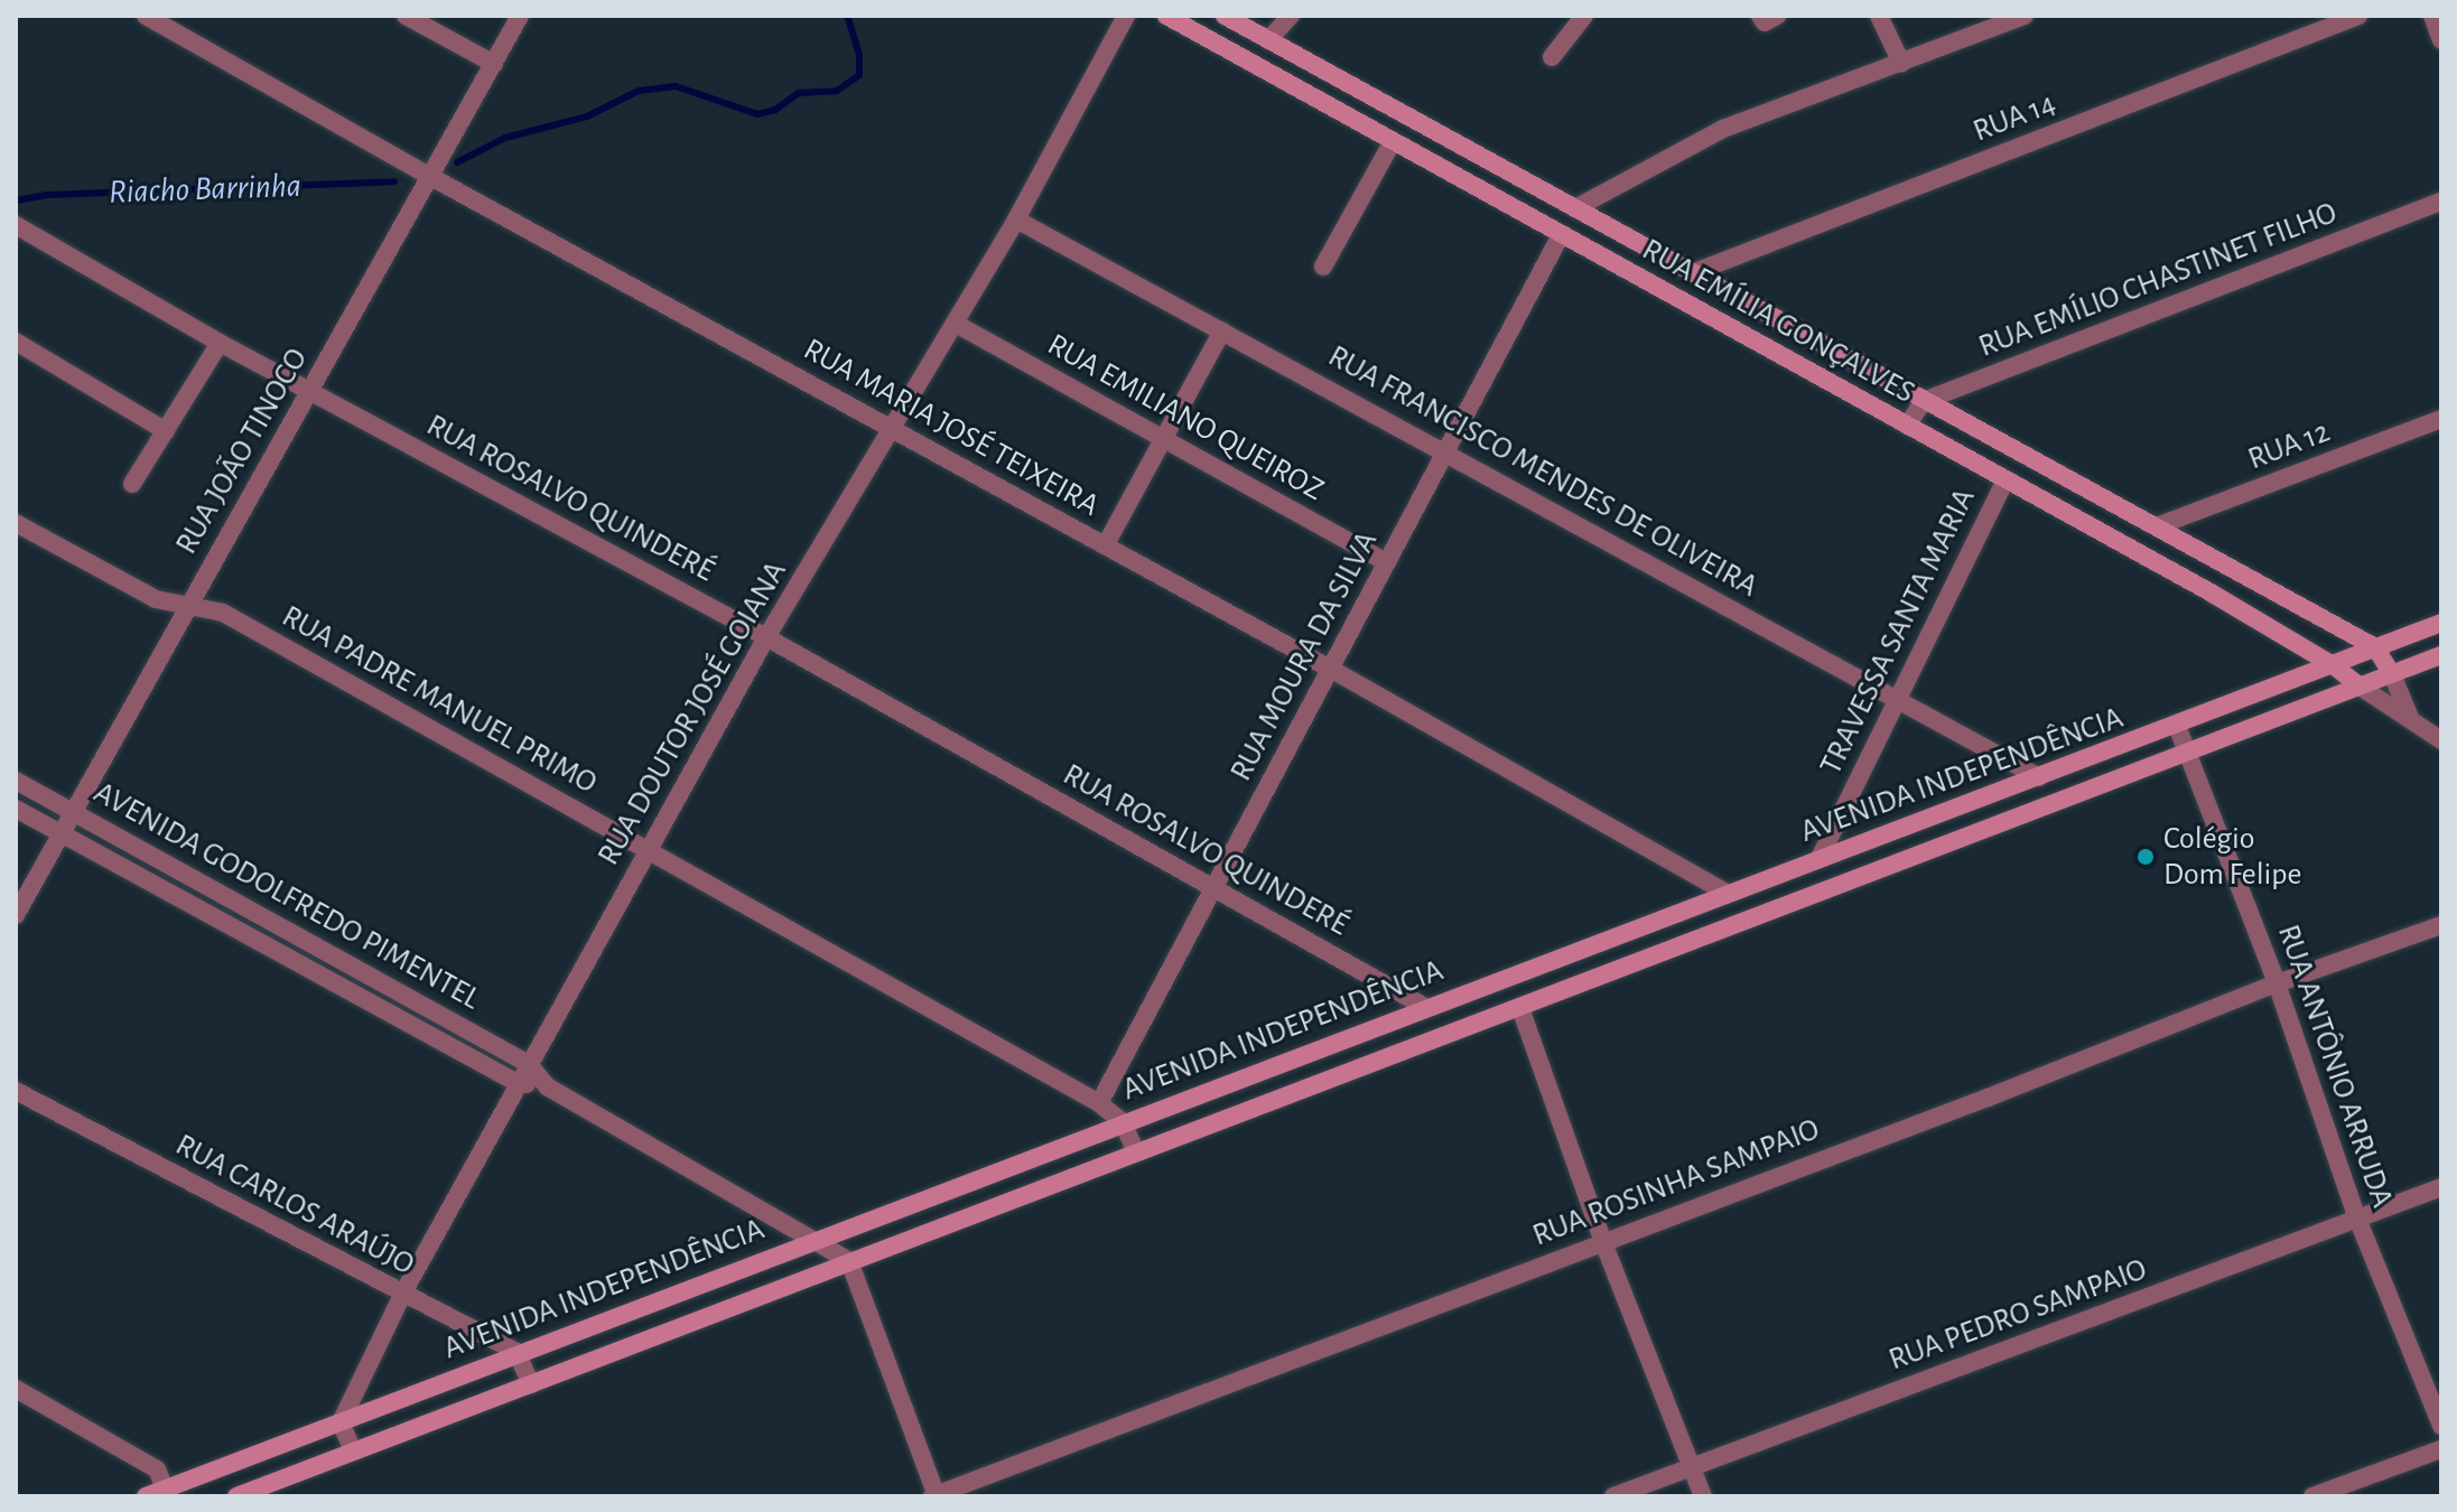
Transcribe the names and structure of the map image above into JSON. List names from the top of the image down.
{
  "streets": {
    "main road": ["RUA EMÍLIA GONÇALVES", "AVENIDA INDEPENDÊNCIA"],
    "street": [
      "RUA 14",
      "RUA EMÍLIO CHASTINET FILHO",
      "RUA EMILIANO QUEIROZ",
      "RUA MARIA JOSÉ TEIXEIRA",
      "RUA 12",
      "RUA JOÃO TINOCO",
      "RUA FRANCISCO MENDES DE OLIVEIRA",
      "RUA ROSALVO QUINDERÉ",
      "TRAVESSA SANTA MARIA",
      "RUA MOURA DA SILVA",
      "RUA PADRE MANUEL PRIMO",
      "RUA DOUTOR JOSÉ GOIANA",
      "AVENIDA GODOLFREDO PIMENTEL",
      "RUA ANTÔNIO ARRUDA",
      "RUA ROSINHA SAMPAIO",
      "RUA CARLOS ARAÚJO",
      "RUA PEDRO SAMPAIO"
    ]
  },
  "crossings": [
    ["RUA 14", "RUA EMÍLIA GONÇALVES"],
    ["RUA EMÍLIO CHASTINET FILHO", "RUA EMÍLIA GONÇALVES"],
    ["RUA EMÍLIA GONÇALVES", "RUA 12"],
    ["RUA EMÍLIA GONÇALVES", "TRAVESSA SANTA MARIA"],
    ["RUA EMÍLIA GONÇALVES", "RUA MOURA DA SILVA"],
    ["RUA EMÍLIA GONÇALVES", "AVENIDA INDEPENDÊNCIA"],
    ["RUA EMILIANO QUEIROZ", "RUA MOURA DA SILVA"],
    ["RUA EMILIANO QUEIROZ", "RUA DOUTOR JOSÉ GOIANA"],
    ["RUA MARIA JOSÉ TEIXEIRA", "RUA JOÃO TINOCO"],
    ["RUA MARIA JOSÉ TEIXEIRA", "RUA MOURA DA SILVA"],
    ["RUA MARIA JOSÉ TEIXEIRA", "RUA DOUTOR JOSÉ GOIANA"],
    ["RUA MARIA JOSÉ TEIXEIRA", "AVENIDA INDEPENDÊNCIA"],
    ["RUA JOÃO TINOCO", "RUA ROSALVO QUINDERÉ"],
    ["RUA JOÃO TINOCO", "RUA PADRE MANUEL PRIMO"],
    ["RUA JOÃO TINOCO", "AVENIDA GODOLFREDO PIMENTEL"],
    ["RUA FRANCISCO MENDES DE OLIVEIRA", "TRAVESSA SANTA MARIA"],
    ["RUA FRANCISCO MENDES DE OLIVEIRA", "RUA MOURA DA SILVA"],
    ["RUA FRANCISCO MENDES DE OLIVEIRA", "RUA DOUTOR JOSÉ GOIANA"],
    ["RUA FRANCISCO MENDES DE OLIVEIRA", "AVENIDA INDEPENDÊNCIA"],
    ["RUA ROSALVO QUINDERÉ", "RUA MOURA DA SILVA"],
    ["RUA ROSALVO QUINDERÉ", "RUA DOUTOR JOSÉ GOIANA"],
    ["RUA ROSALVO QUINDERÉ", "AVENIDA INDEPENDÊNCIA"],
    ["TRAVESSA SANTA MARIA", "AVENIDA INDEPENDÊNCIA"],
    ["RUA MOURA DA SILVA", "RUA PADRE MANUEL PRIMO"],
    ["RUA PADRE MANUEL PRIMO", "RUA DOUTOR JOSÉ GOIANA"],
    ["RUA PADRE MANUEL PRIMO", "AVENIDA INDEPENDÊNCIA"],
    ["RUA DOUTOR JOSÉ GOIANA", "AVENIDA INDEPENDÊNCIA"],
    ["RUA DOUTOR JOSÉ GOIANA", "AVENIDA GODOLFREDO PIMENTEL"],
    ["RUA DOUTOR JOSÉ GOIANA", "RUA CARLOS ARAÚJO"],
    ["AVENIDA INDEPENDÊNCIA", "RUA ANTÔNIO ARRUDA"],
    ["AVENIDA INDEPENDÊNCIA", "RUA CARLOS ARAÚJO"],
    ["RUA ANTÔNIO ARRUDA", "RUA ROSINHA SAMPAIO"],
    ["RUA ANTÔNIO ARRUDA", "RUA PEDRO SAMPAIO"]
  ],
  "water": ["Riacho Barrinha"],
  "places": ["Colégio Dom Felipe"]
}
